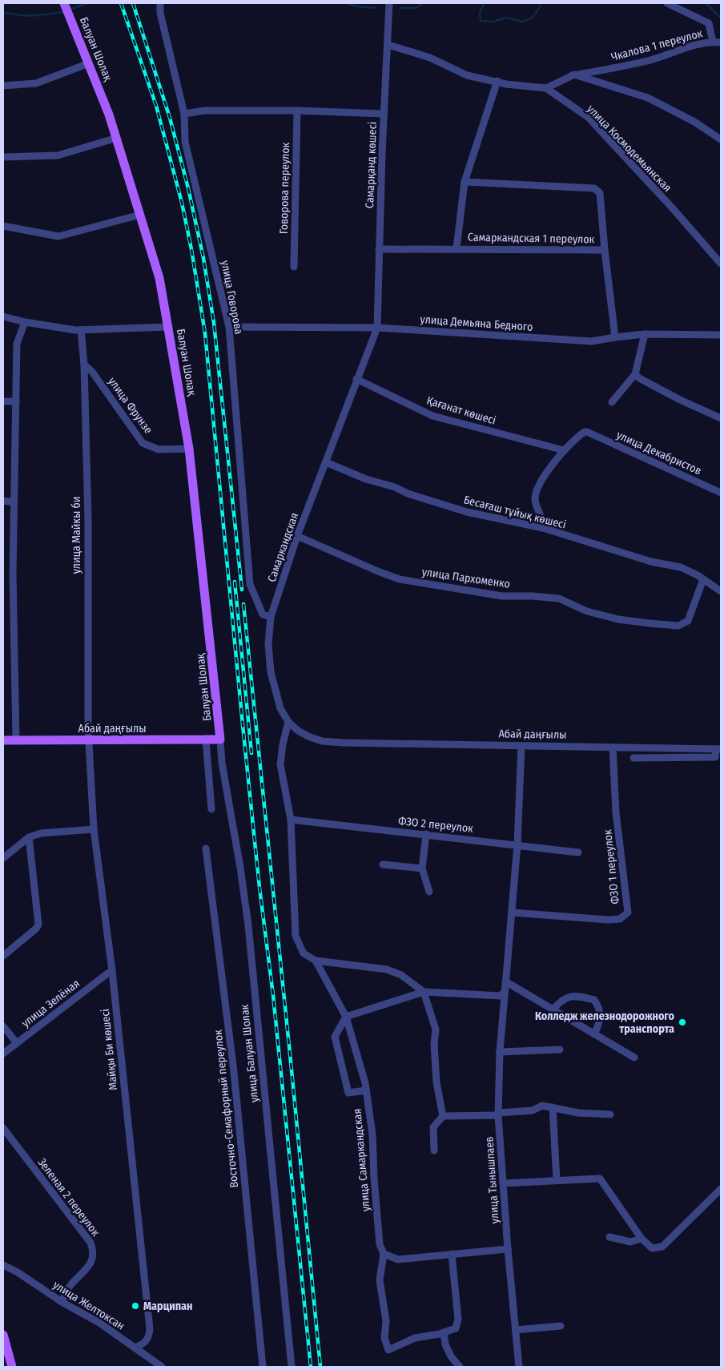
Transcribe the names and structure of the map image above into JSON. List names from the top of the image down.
{
  "streets": {
    "main road": ["Балуан Шолақ", "Абай даңғылы"],
    "street": [
      "Чкалова 1 переулок",
      "улица Космодемьянская",
      "Самарқанд көшесі",
      "Говорова переулок",
      "Самаркандская 1 переулок",
      "улица Говорова",
      "улица Демьяна Бедного",
      "улица Фрунзе",
      "Қағанат көшесі",
      "улица Декабристов",
      "Бесағаш тұйық көшесі",
      "улица Майкы би",
      "Самаркандская",
      "улица Пархоменко",
      "ФЗО 2 переулок",
      "ФЗО 1 переулок",
      "улица Зелёная",
      "Майқы Би көшесі",
      "улица Балуан Шолак",
      "Восточно-Семафорный переулок",
      "улица Самаркандская",
      "улица Тынышпаев",
      "Зеленая 2 переулок",
      "улица Желтоксан"
    ]
  },
  "crossings": [
    ["Чкалова 1 переулок", "улица Космодемьянская"],
    ["Балуан Шолақ", "улица Фрунзе"],
    ["Балуан Шолақ", "Абай даңғылы"],
    ["Балуан Шолақ", "улица Балуан Шолак"],
    ["улица Космодемьянская", "Самарқанд көшесі"],
    ["улица Космодемьянская", "Самаркандская 1 переулок"],
    ["Самарқанд көшесі", "Самаркандская 1 переулок"],
    ["Самарқанд көшесі", "улица Демьяна Бедного"],
    ["Самарқанд көшесі", "Самаркандская"],
    ["Самаркандская 1 переулок", "улица Демьяна Бедного"],
    ["улица Говорова", "улица Демьяна Бедного"],
    ["улица Говорова", "Самаркандская"],
    ["улица Демьяна Бедного", "Самаркандская"],
    ["улица Фрунзе", "улица Майкы би"],
    ["Қағанат көшесі", "улица Декабристов"],
    ["Қағанат көшесі", "Самаркандская"],
    ["Бесағаш тұйық көшесі", "Самаркандская"],
    ["Бесағаш тұйық көшесі", "улица Пархоменко"],
    ["улица Майкы би", "Абай даңғылы"],
    ["улица Майкы би", "Майқы Би көшесі"],
    ["Самаркандская", "улица Пархоменко"],
    ["Самаркандская", "Абай даңғылы"],
    ["Самаркандская", "улица Самаркандская"],
    ["Абай даңғылы", "ФЗО 1 переулок"],
    ["Абай даңғылы", "Майқы Би көшесі"],
    ["Абай даңғылы", "улица Балуан Шолак"],
    ["ФЗО 2 переулок", "улица Самаркандская"],
    ["улица Зелёная", "Майқы Би көшесі"],
    ["Майқы Би көшесі", "улица Желтоксан"],
    ["Зеленая 2 переулок", "улица Желтоксан"]
  ],
  "places": ["Колледж железнодорожного транспорта", "Марципан"]
}
